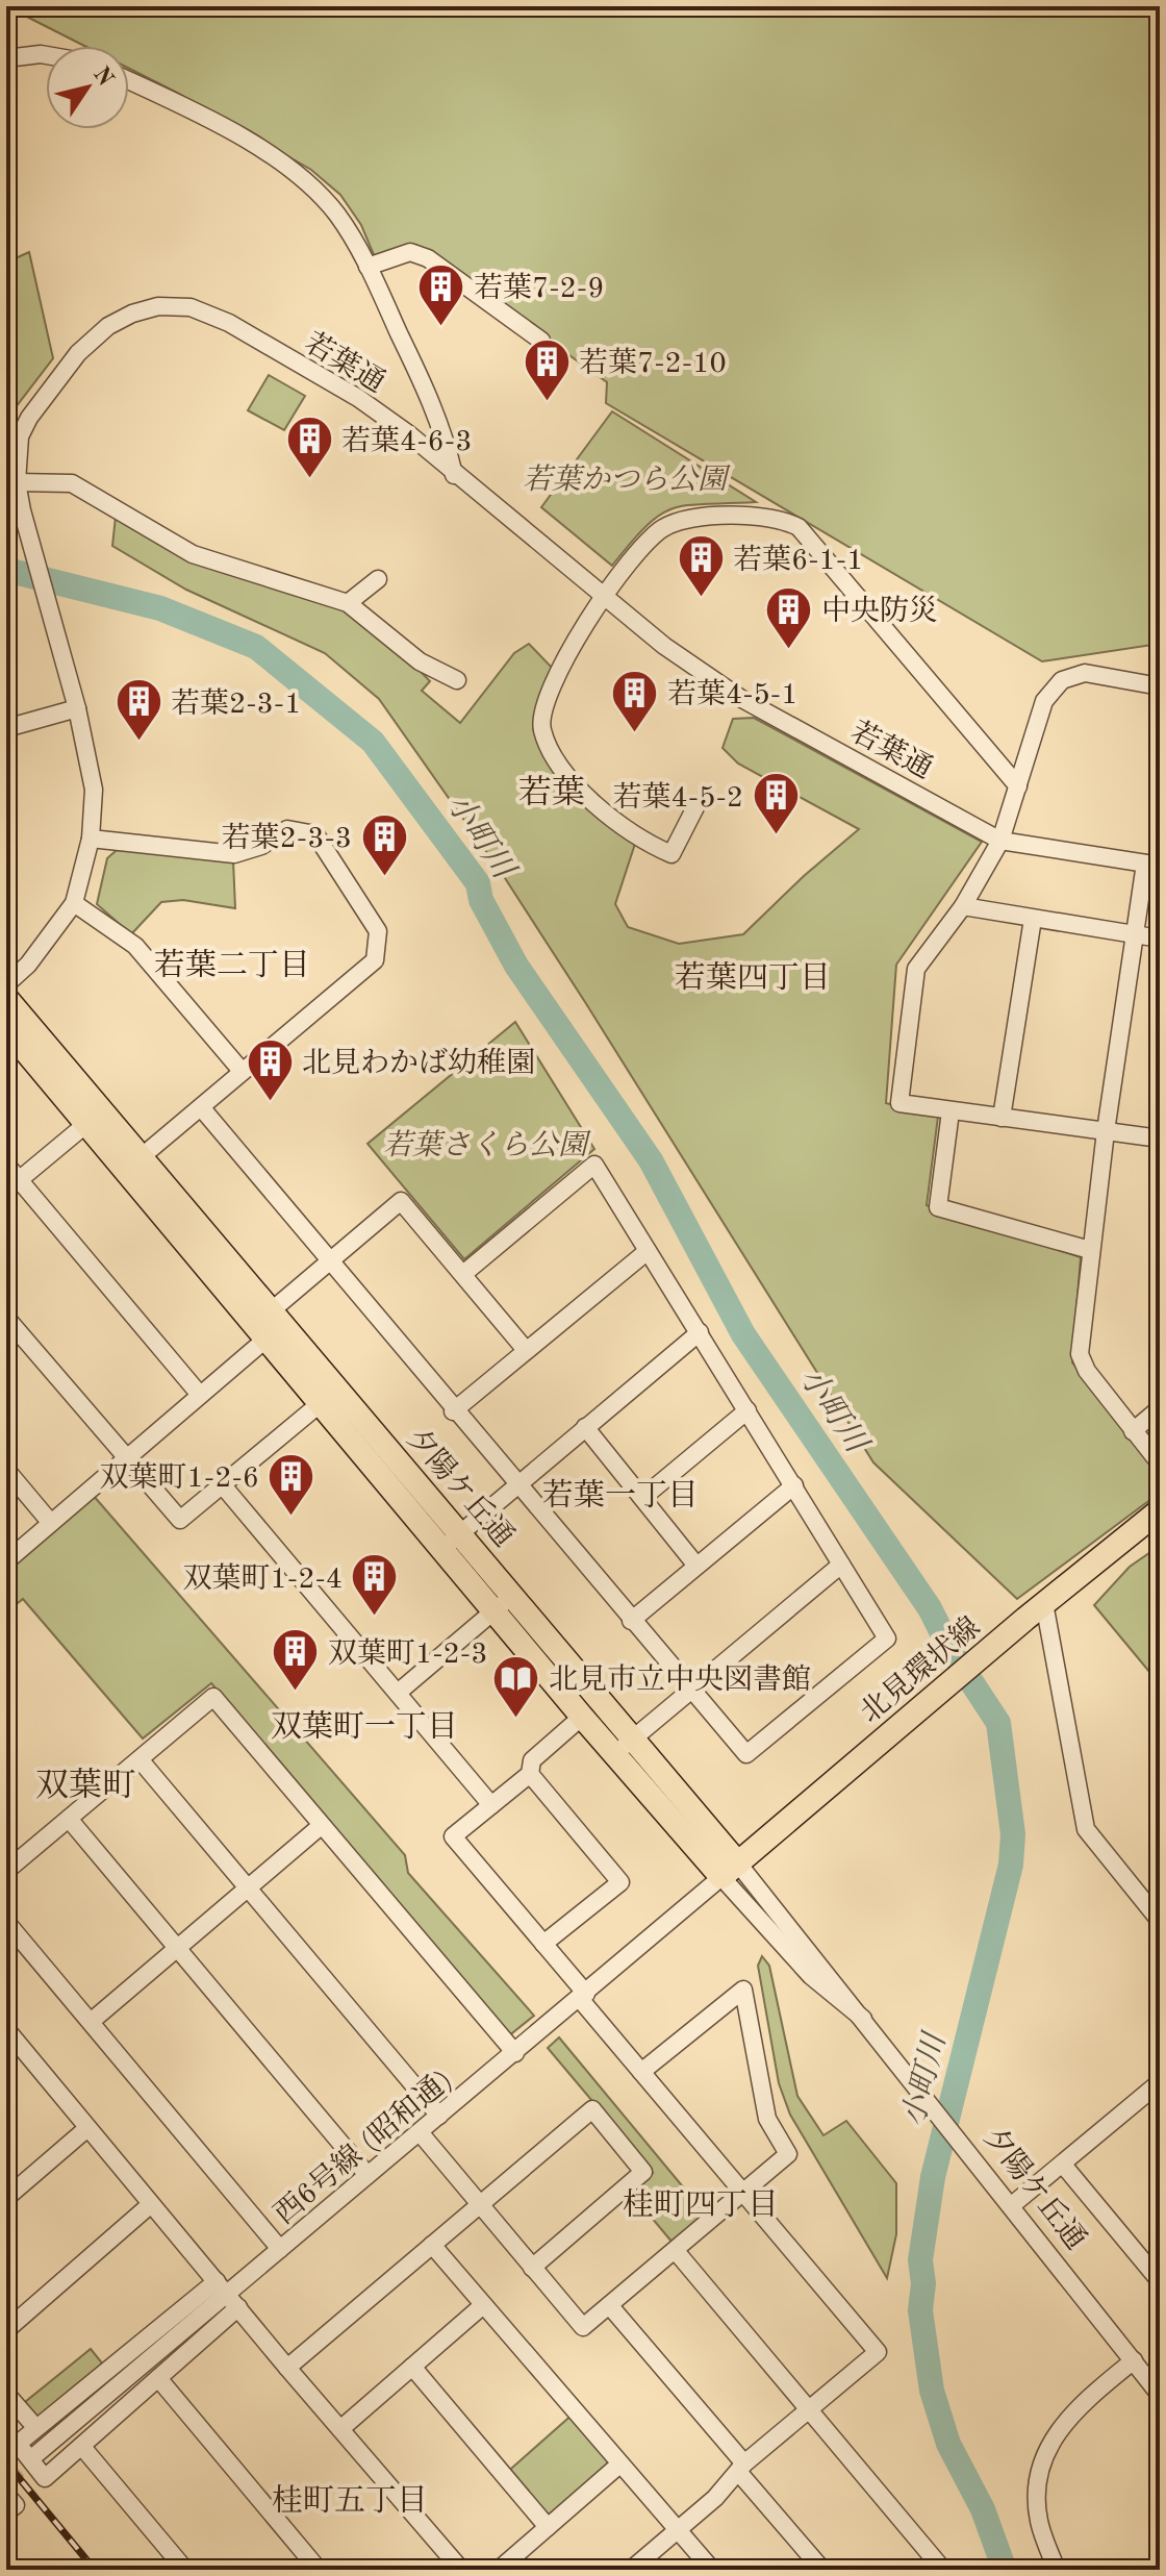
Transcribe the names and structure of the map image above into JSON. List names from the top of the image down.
{
  "streets": {
    "main road": ["夕陽ケ丘通", "北見環状線"],
    "street": ["若葉通", "西6号線 (昭和通)"]
  },
  "crossings": [
    ["夕陽ケ丘通", "北見環状線"],
    ["夕陽ケ丘通", "西6号線 (昭和通)"],
    ["北見環状線", "西6号線 (昭和通)"]
  ],
  "districts": [
    "若葉",
    "若葉二丁目",
    "若葉四丁目",
    "若葉一丁目",
    "双葉町一丁目",
    "双葉町",
    "桂町四丁目",
    "桂町五丁目"
  ],
  "water": ["小町川"],
  "parks": ["若葉かつら公園", "若葉さくら公園"],
  "places": {
    "building": [
      "若葉7-2-9",
      "若葉7-2-10",
      "若葉4-6-3",
      "若葉6-1-1",
      "中央防災",
      "若葉4-5-1",
      "若葉2-3-1",
      "若葉4-5-2",
      "若葉2-3-3",
      "北見わかば幼稚園",
      "双葉町1-2-6",
      "双葉町1-2-4",
      "双葉町1-2-3"
    ],
    "library": ["北見市立中央図書館"]
  },
  "north": "top right"
}
